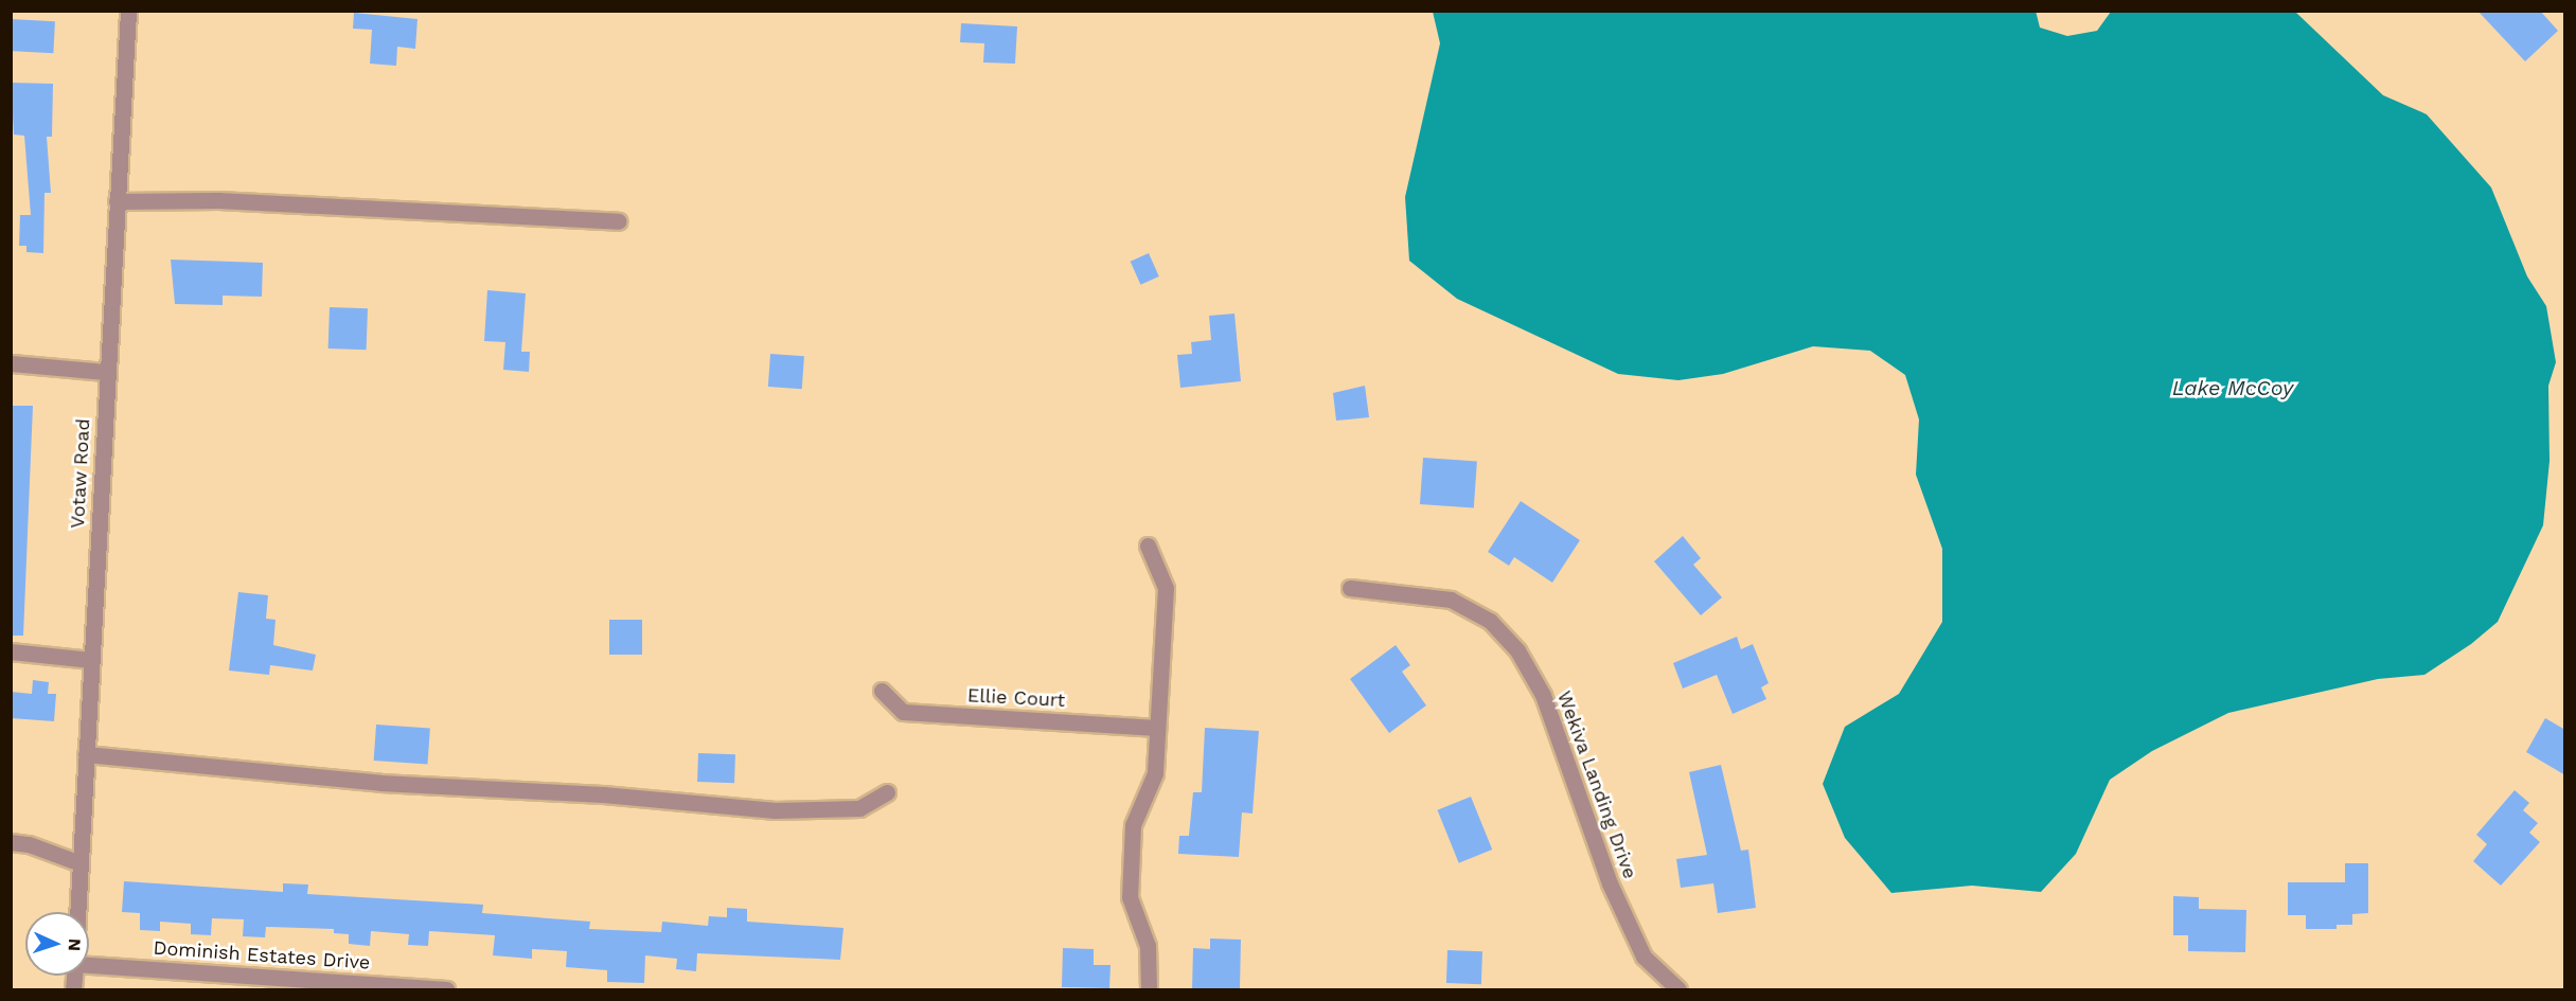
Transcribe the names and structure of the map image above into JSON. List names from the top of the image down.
{
  "streets": {
    "street": [
      "Votaw Road",
      "Ellie Court",
      "Wekiva Landing Drive",
      "Dominish Estates Drive"
    ]
  },
  "water": ["Lake McCoy"],
  "north": "right"
}
